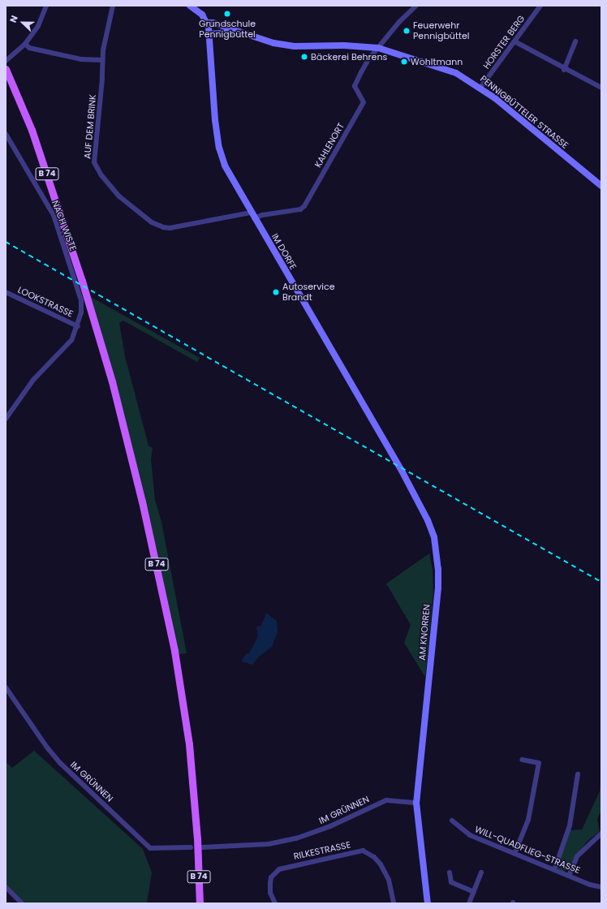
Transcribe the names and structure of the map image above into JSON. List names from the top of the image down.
{
  "streets": {
    "main road": ["B 74"],
    "street": [
      "HORSTER BERG",
      "PENNIGBÜTTELER STRASSE",
      "AUF DEM BRINK",
      "KAHLENORT",
      "NACH WISTE",
      "IM DORFE",
      "LOOKSTRASSE",
      "AM KNORREN",
      "IM GRÜNNEN",
      "WILL-QUADFLIEG-STRASSE",
      "RILKESTRASSE"
    ]
  },
  "crossings": [
    ["HORSTER BERG", "PENNIGBÜTTELER STRASSE"],
    ["PENNIGBÜTTELER STRASSE", "KAHLENORT"],
    ["PENNIGBÜTTELER STRASSE", "IM DORFE"],
    ["AUF DEM BRINK", "KAHLENORT"],
    ["AUF DEM BRINK", "IM DORFE"],
    ["KAHLENORT", "IM DORFE"],
    ["B 74", "IM GRÜNNEN"],
    ["NACH WISTE", "LOOKSTRASSE"],
    ["IM DORFE", "AM KNORREN"],
    ["AM KNORREN", "IM GRÜNNEN"]
  ],
  "places": [
    "Grundschule Pennigbüttel",
    "Feuerwehr Pennigbüttel",
    "Bäckerei Behrens",
    "Wohltmann",
    "Autoservice Brandt"
  ],
  "north": "left"
}
